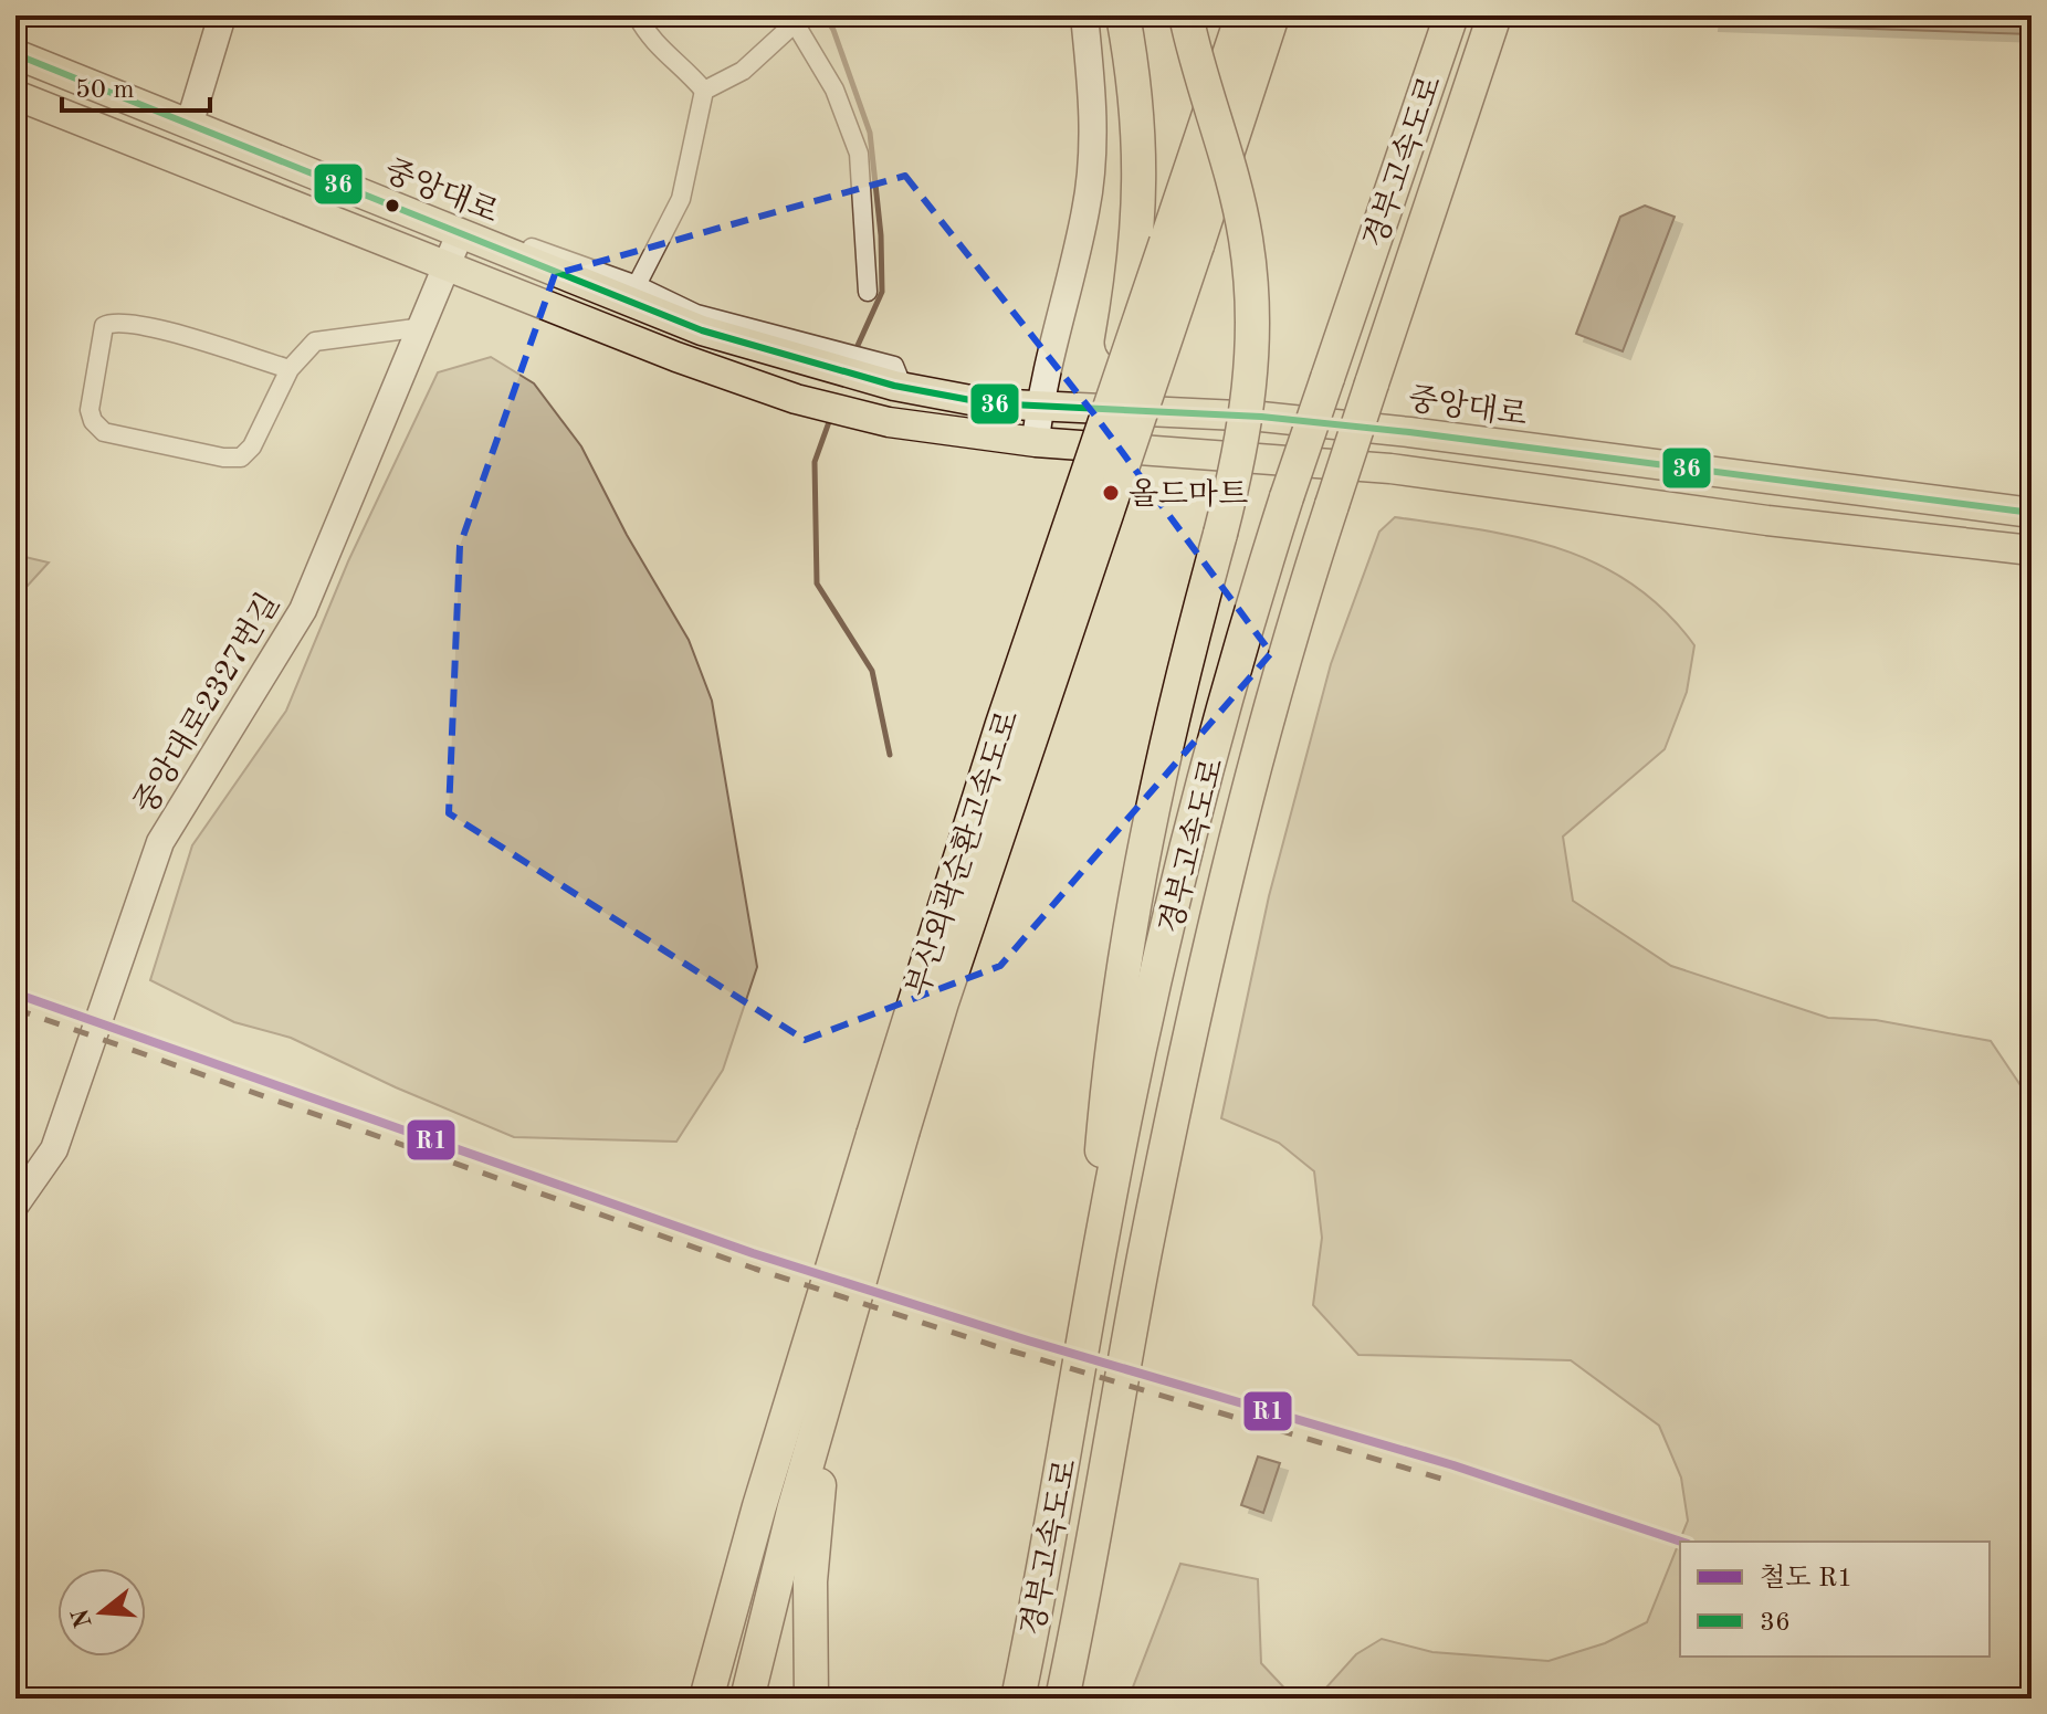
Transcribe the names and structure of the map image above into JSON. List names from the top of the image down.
{
  "streets": {
    "highway": ["경부고속도로", "부산외곽순환고속도로"],
    "main road": ["중앙대로"],
    "street": ["중앙대로2327번길"]
  },
  "crossings": [
    ["중앙대로", "중앙대로2327번길"]
  ],
  "places": ["올드마트"],
  "lines": ["transit line 36", "rail line R1"],
  "legend": ["철도 R1", "36"],
  "scale_bar": "50 m",
  "north": "left"
}
